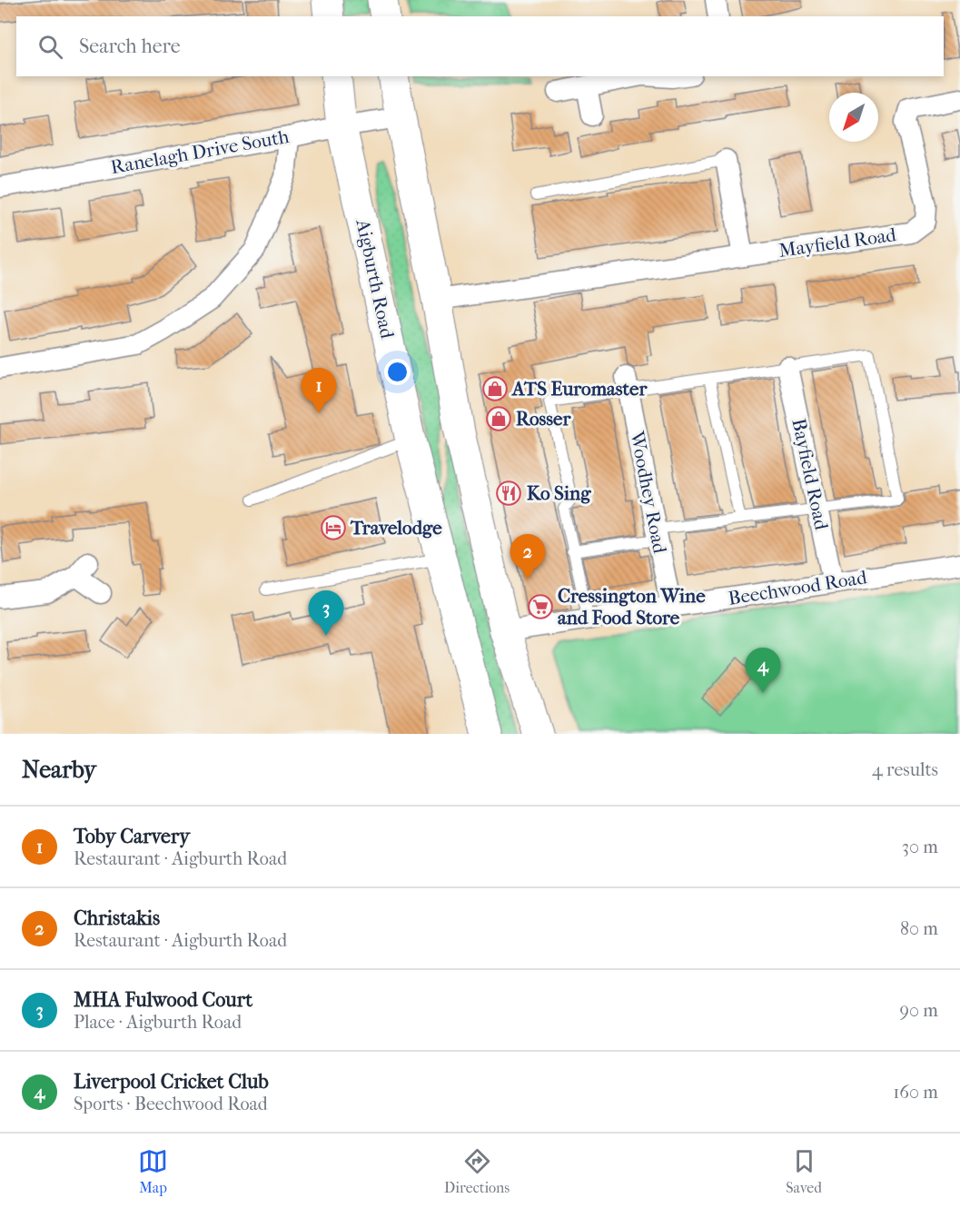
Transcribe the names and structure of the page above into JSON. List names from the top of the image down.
{
  "streets": {
    "highway": ["Aigburth Road"],
    "street": [
      "Ranelagh Drive South",
      "Mayfield Road",
      "Bayfield Road",
      "Woodhey Road",
      "Beechwood Road"
    ]
  },
  "crossings": [
    ["Ranelagh Drive South", "Aigburth Road"],
    ["Bayfield Road", "Beechwood Road"],
    ["Woodhey Road", "Beechwood Road"]
  ],
  "places": {
    "shop": ["ATS Euromaster", "Rosser"],
    "restaurant": ["Ko Sing"],
    "hotel": ["Travelodge"],
    "supermarket": ["Cressington Wine and Food Store"]
  },
  "north": "bottom left",
  "page": {
    "search": "Search here",
    "pins": [
      "1",
      "2",
      "3",
      "4"
    ],
    "heading": ["Nearby", "4 results"],
    "list": [
      {
        "mark": "1",
        "name": "Toby Carvery",
        "note": "Restaurant · Aigburth Road",
        "value": "30 m"
      },
      {
        "mark": "2",
        "name": "Christakis",
        "note": "Restaurant · Aigburth Road",
        "value": "80 m"
      },
      {
        "mark": "3",
        "name": "MHA Fulwood Court",
        "note": "Place · Aigburth Road",
        "value": "90 m"
      },
      {
        "mark": "4",
        "name": "Liverpool Cricket Club",
        "note": "Sports · Beechwood Road",
        "value": "160 m"
      }
    ],
    "nav": ["Map", "Directions", "Saved"]
  }
}
